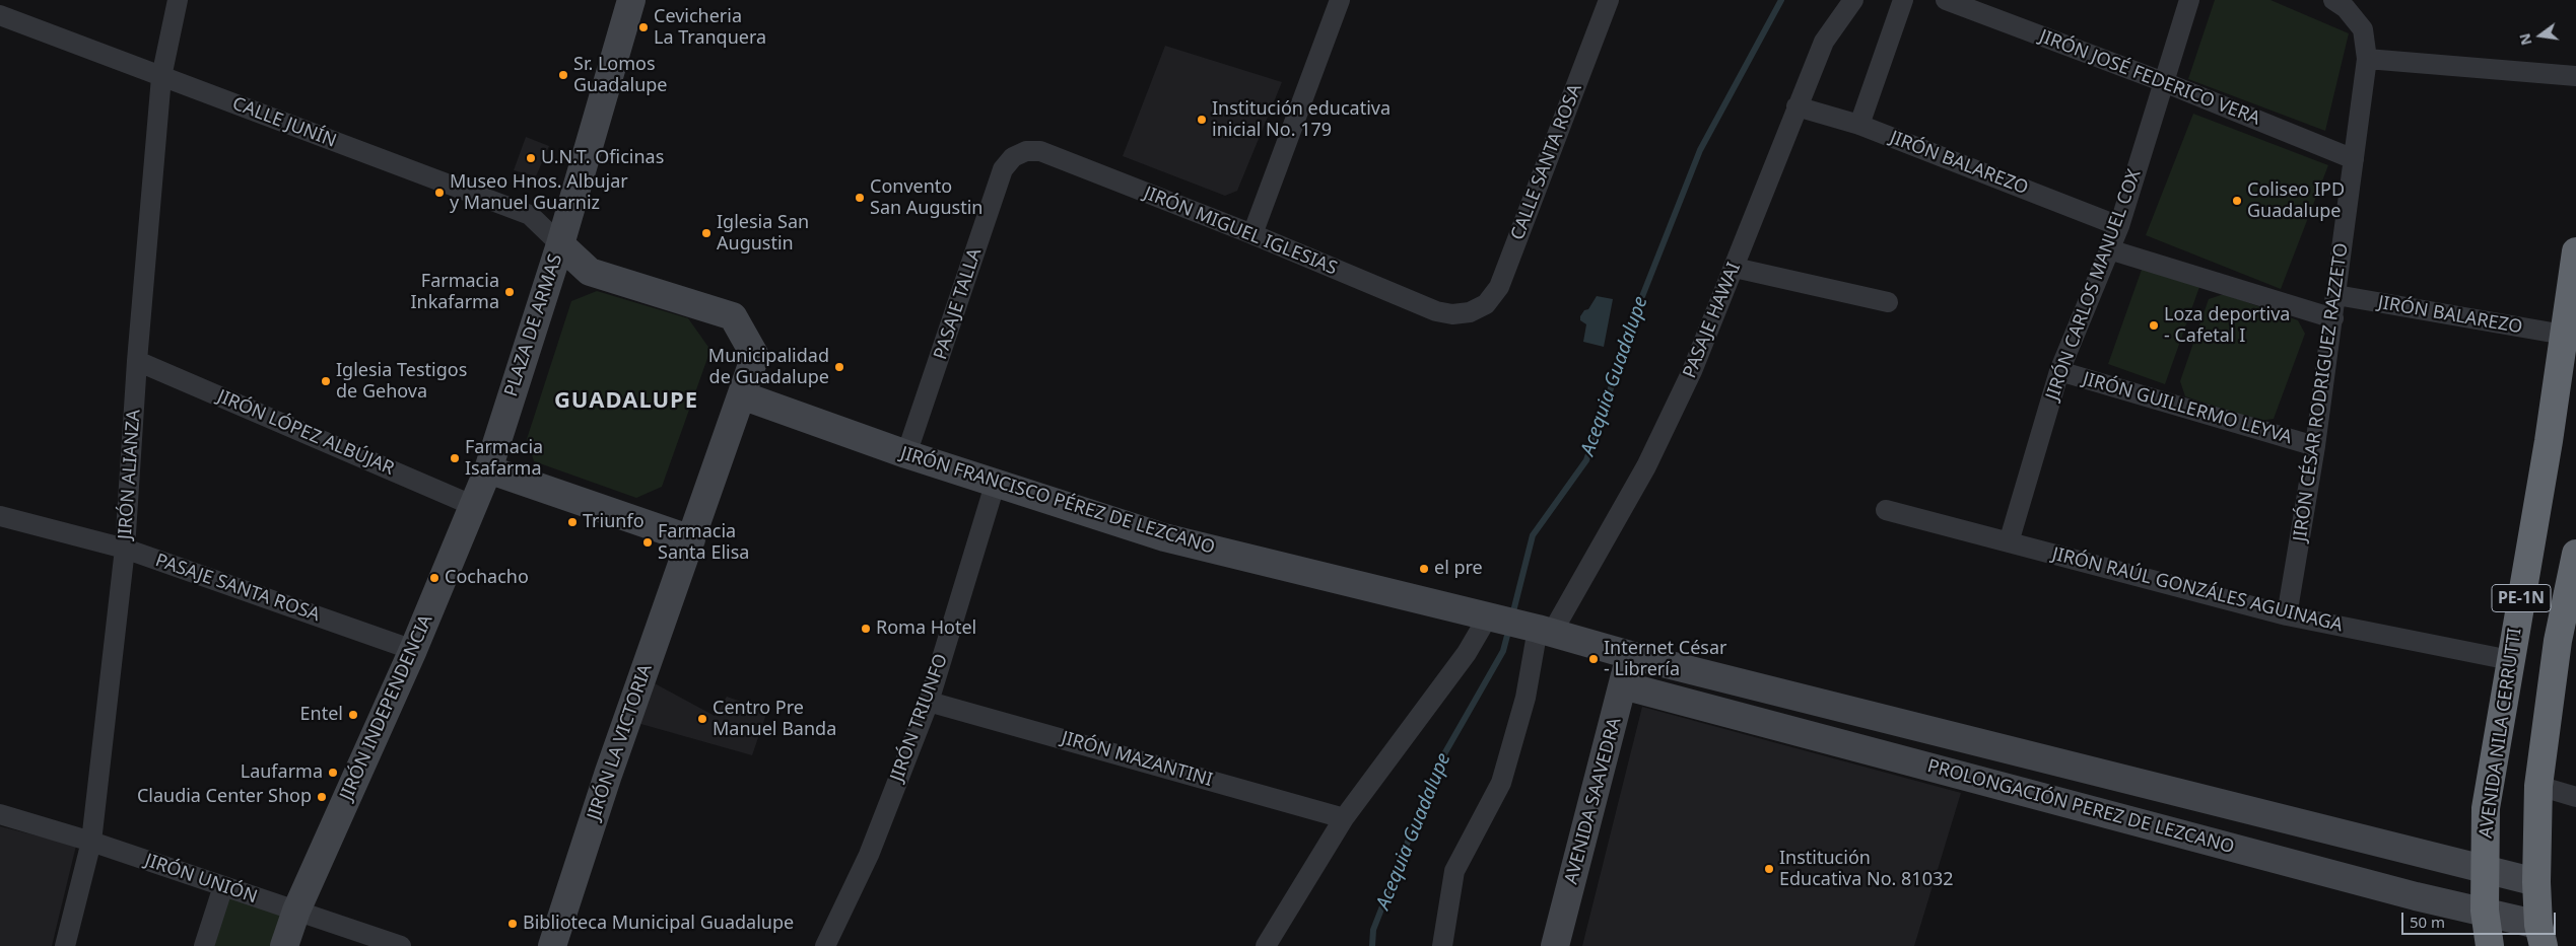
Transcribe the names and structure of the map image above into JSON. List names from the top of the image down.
{
  "streets": {
    "highway": ["PE-1N", "AVENIDA NILA CERRUTTI"],
    "street": [
      "JIRÓN JOSÉ FEDERICO VERA",
      "CALLE JUNÍN",
      "CALLE SANTA ROSA",
      "JIRÓN BALAREZO",
      "JIRÓN MIGUEL IGLESIAS",
      "JIRÓN CARLOS MANUEL COX",
      "PASAJE TALLA",
      "PASAJE HAWAI",
      "PLAZA DE ARMAS",
      "JIRÓN CÉSAR RODRIGUEZ RAZZETO",
      "JIRÓN GUILLERMO LEYVA",
      "JIRÓN LÓPEZ ALBÚJAR",
      "JIRÓN ALIANZA",
      "JIRÓN FRANCISCO PÉREZ DE LEZCANO",
      "PASAJE SANTA ROSA",
      "JIRÓN RAÚL GONZÁLES AGUINAGA",
      "JIRÓN INDEPENDENCIA",
      "JIRÓN TRIUNFO",
      "JIRÓN LA VICTORIA",
      "JIRÓN MAZANTINI",
      "AVENIDA SAAVEDRA",
      "PROLONGACIÓN PEREZ DE LEZCANO",
      "JIRÓN UNIÓN"
    ]
  },
  "crossings": [
    ["JIRÓN JOSÉ FEDERICO VERA", "JIRÓN CARLOS MANUEL COX"],
    ["JIRÓN JOSÉ FEDERICO VERA", "JIRÓN CÉSAR RODRIGUEZ RAZZETO"],
    ["CALLE JUNÍN", "PLAZA DE ARMAS"],
    ["CALLE JUNÍN", "JIRÓN ALIANZA"],
    ["CALLE SANTA ROSA", "JIRÓN MIGUEL IGLESIAS"],
    ["JIRÓN BALAREZO", "JIRÓN CARLOS MANUEL COX"],
    ["JIRÓN BALAREZO", "PASAJE HAWAI"],
    ["JIRÓN BALAREZO", "JIRÓN CÉSAR RODRIGUEZ RAZZETO"],
    ["JIRÓN BALAREZO", "AVENIDA NILA CERRUTTI"],
    ["JIRÓN MIGUEL IGLESIAS", "PASAJE TALLA"],
    ["JIRÓN CARLOS MANUEL COX", "JIRÓN GUILLERMO LEYVA"],
    ["JIRÓN CARLOS MANUEL COX", "JIRÓN RAÚL GONZÁLES AGUINAGA"],
    ["PASAJE TALLA", "JIRÓN FRANCISCO PÉREZ DE LEZCANO"],
    ["PASAJE HAWAI", "JIRÓN FRANCISCO PÉREZ DE LEZCANO"],
    ["PASAJE HAWAI", "JIRÓN MAZANTINI"],
    ["PLAZA DE ARMAS", "JIRÓN FRANCISCO PÉREZ DE LEZCANO"],
    ["PLAZA DE ARMAS", "JIRÓN INDEPENDENCIA"],
    ["PLAZA DE ARMAS", "JIRÓN LA VICTORIA"],
    ["JIRÓN CÉSAR RODRIGUEZ RAZZETO", "JIRÓN GUILLERMO LEYVA"],
    ["JIRÓN CÉSAR RODRIGUEZ RAZZETO", "JIRÓN RAÚL GONZÁLES AGUINAGA"],
    ["JIRÓN LÓPEZ ALBÚJAR", "JIRÓN ALIANZA"],
    ["JIRÓN LÓPEZ ALBÚJAR", "JIRÓN INDEPENDENCIA"],
    ["JIRÓN ALIANZA", "PASAJE SANTA ROSA"],
    ["JIRÓN ALIANZA", "JIRÓN UNIÓN"],
    ["JIRÓN FRANCISCO PÉREZ DE LEZCANO", "JIRÓN TRIUNFO"],
    ["JIRÓN FRANCISCO PÉREZ DE LEZCANO", "AVENIDA SAAVEDRA"],
    ["JIRÓN FRANCISCO PÉREZ DE LEZCANO", "PROLONGACIÓN PEREZ DE LEZCANO"],
    ["PASAJE SANTA ROSA", "JIRÓN INDEPENDENCIA"],
    ["JIRÓN RAÚL GONZÁLES AGUINAGA", "AVENIDA NILA CERRUTTI"],
    ["PE-1N", "PROLONGACIÓN PEREZ DE LEZCANO"],
    ["JIRÓN INDEPENDENCIA", "JIRÓN UNIÓN"],
    ["JIRÓN TRIUNFO", "JIRÓN MAZANTINI"],
    ["AVENIDA NILA CERRUTTI", "PROLONGACIÓN PEREZ DE LEZCANO"],
    ["AVENIDA SAAVEDRA", "PROLONGACIÓN PEREZ DE LEZCANO"]
  ],
  "districts": ["GUADALUPE"],
  "water": ["Acequia Guadalupe"],
  "places": [
    "Cevicheria La Tranquera",
    "Sr. Lomos Guadalupe",
    "Institución educativa inicial No. 179",
    "U.N.T. Oficinas",
    "Museo Hnos. Albujar y Manuel Guarniz",
    "Convento San Augustin",
    "Coliseo IPD Guadalupe",
    "Iglesia San Augustin",
    "Farmacia Inkafarma",
    "Loza deportiva - Cafetal I",
    "Municipalidad de Guadalupe",
    "Iglesia Testigos de Gehova",
    "Farmacia Isafarma",
    "Triunfo",
    "Farmacia Santa Elisa",
    "el pre",
    "Cochacho",
    "Roma Hotel",
    "Internet César - Librería",
    "Entel",
    "Centro Pre Manuel Banda",
    "Laufarma",
    "Claudia Center Shop",
    "Institución Educativa No. 81032",
    "Biblioteca Municipal Guadalupe"
  ],
  "scale_bar": "50 m",
  "north": "left"
}
